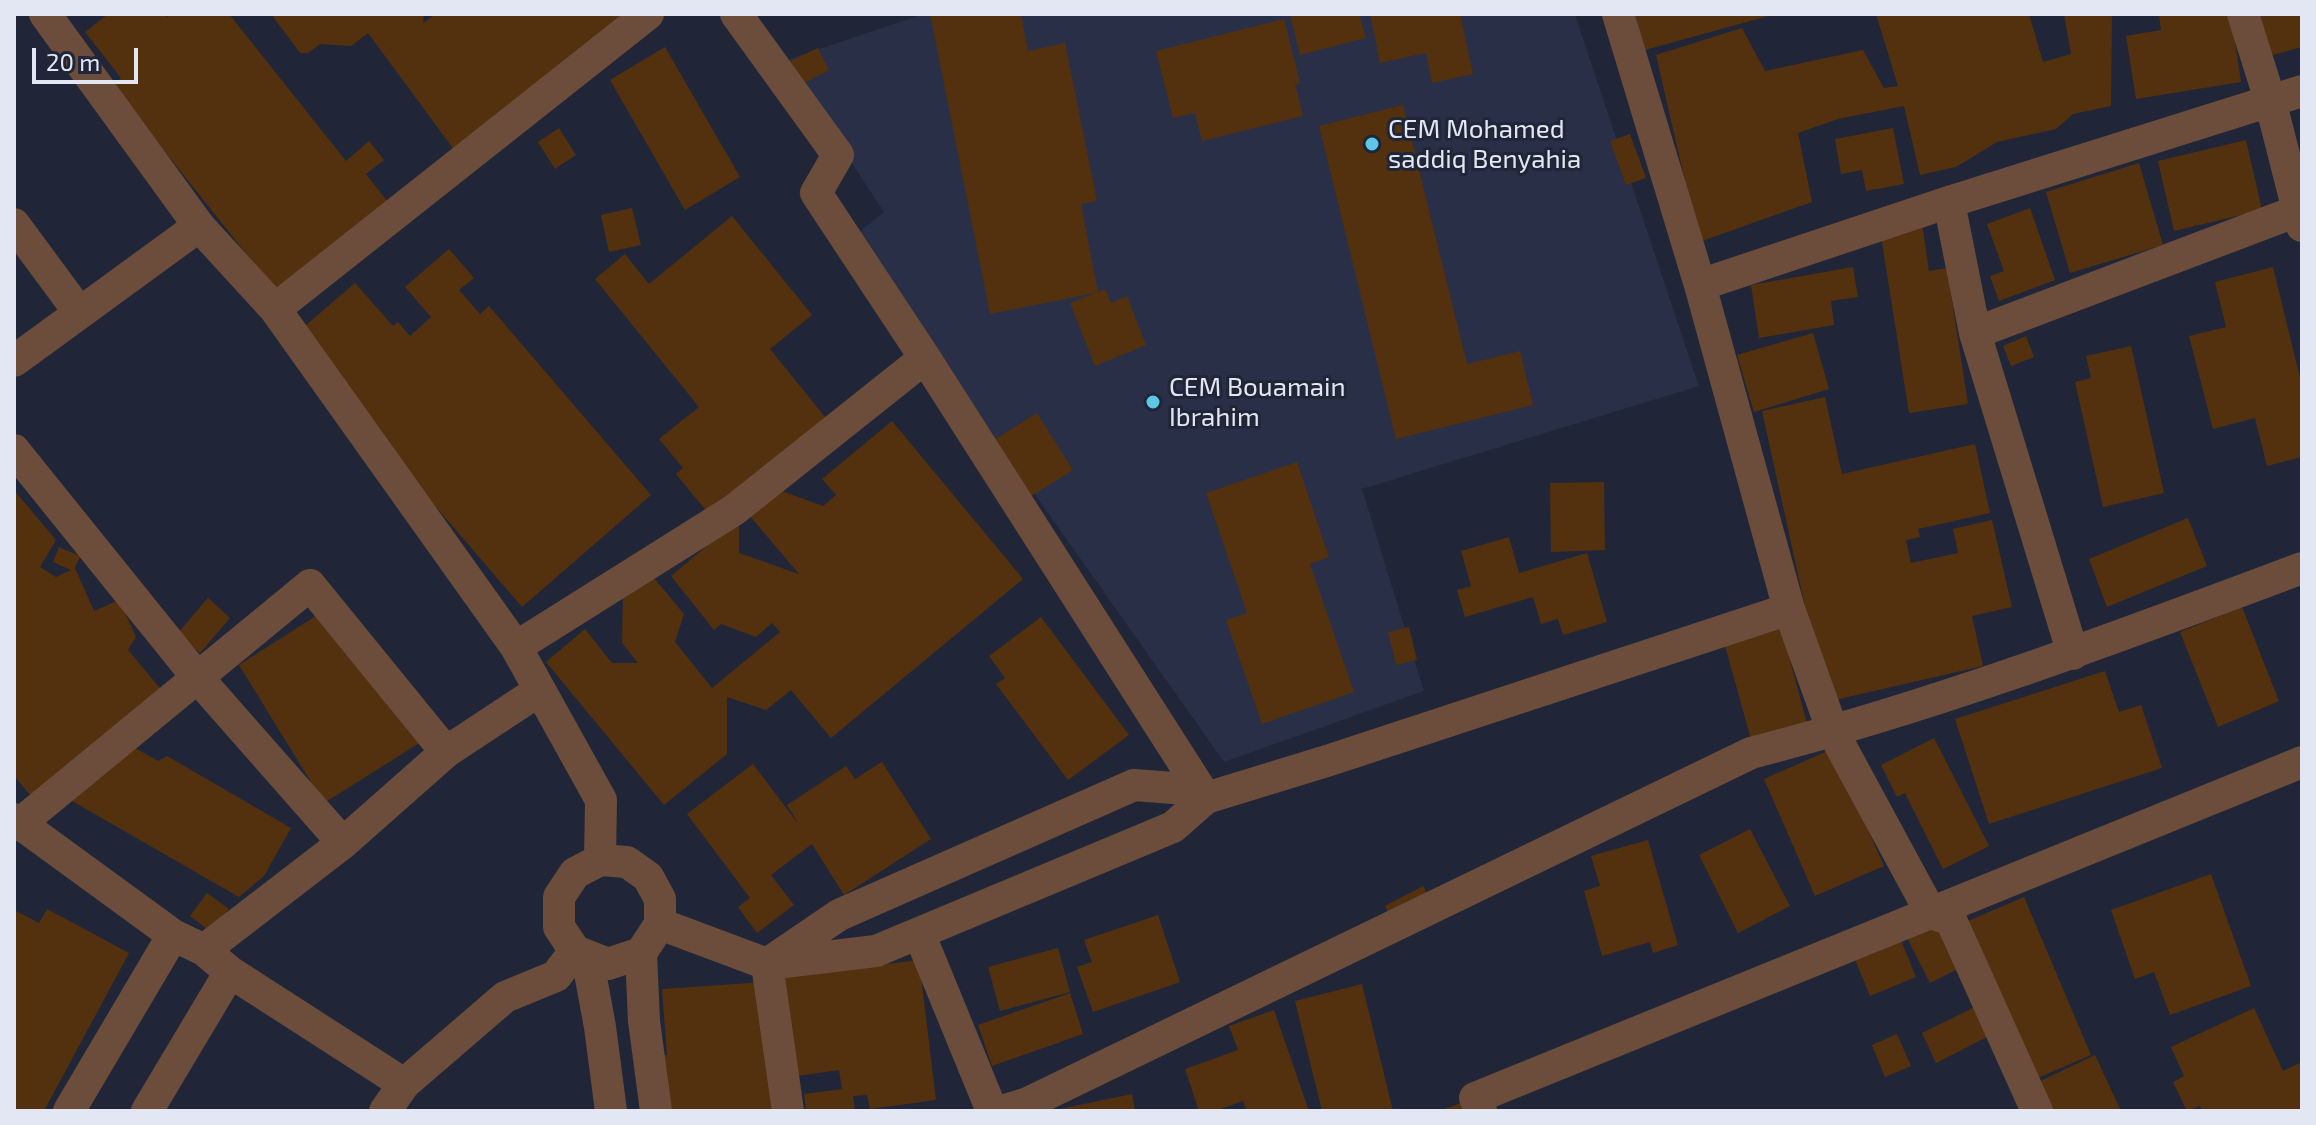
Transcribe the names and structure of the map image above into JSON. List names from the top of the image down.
{
  "places": ["CEM Mohamed saddiq Benyahia", "CEM Bouamain Ibrahim"],
  "scale_bar": "20 m"
}
